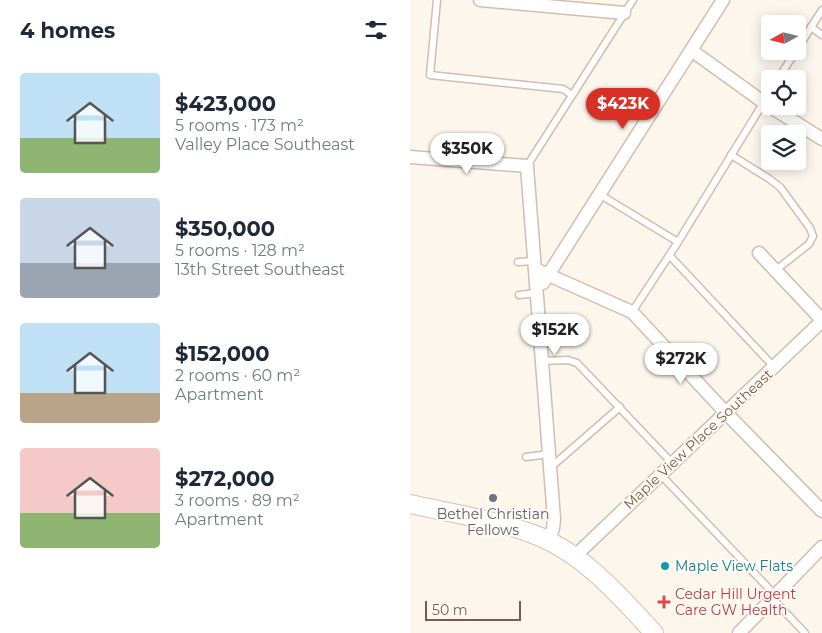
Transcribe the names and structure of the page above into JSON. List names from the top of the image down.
{
  "streets": {
    "street": ["Maple View Place Southeast"]
  },
  "places": {
    "other": ["Bethel Christian Fellows", "Maple View Flats"],
    "health": ["Cedar Hill Urgent Care GW Health"]
  },
  "scale_bar": "50 m",
  "north": "left",
  "page": {
    "heading": "4 homes",
    "list": [
      {
        "name": "$423,000",
        "note": "5 rooms · 173 m² · Valley Place Southeast"
      },
      {
        "name": "$350,000",
        "note": "5 rooms · 128 m² · 13th Street Southeast"
      },
      {
        "name": "$152,000",
        "note": "2 rooms · 60 m² · Apartment"
      },
      {
        "name": "$272,000",
        "note": "3 rooms · 89 m² · Apartment"
      }
    ],
    "price": [
      "$423K",
      "$350K",
      "$152K",
      "$272K"
    ],
    "scale": "50 m"
  }
}
